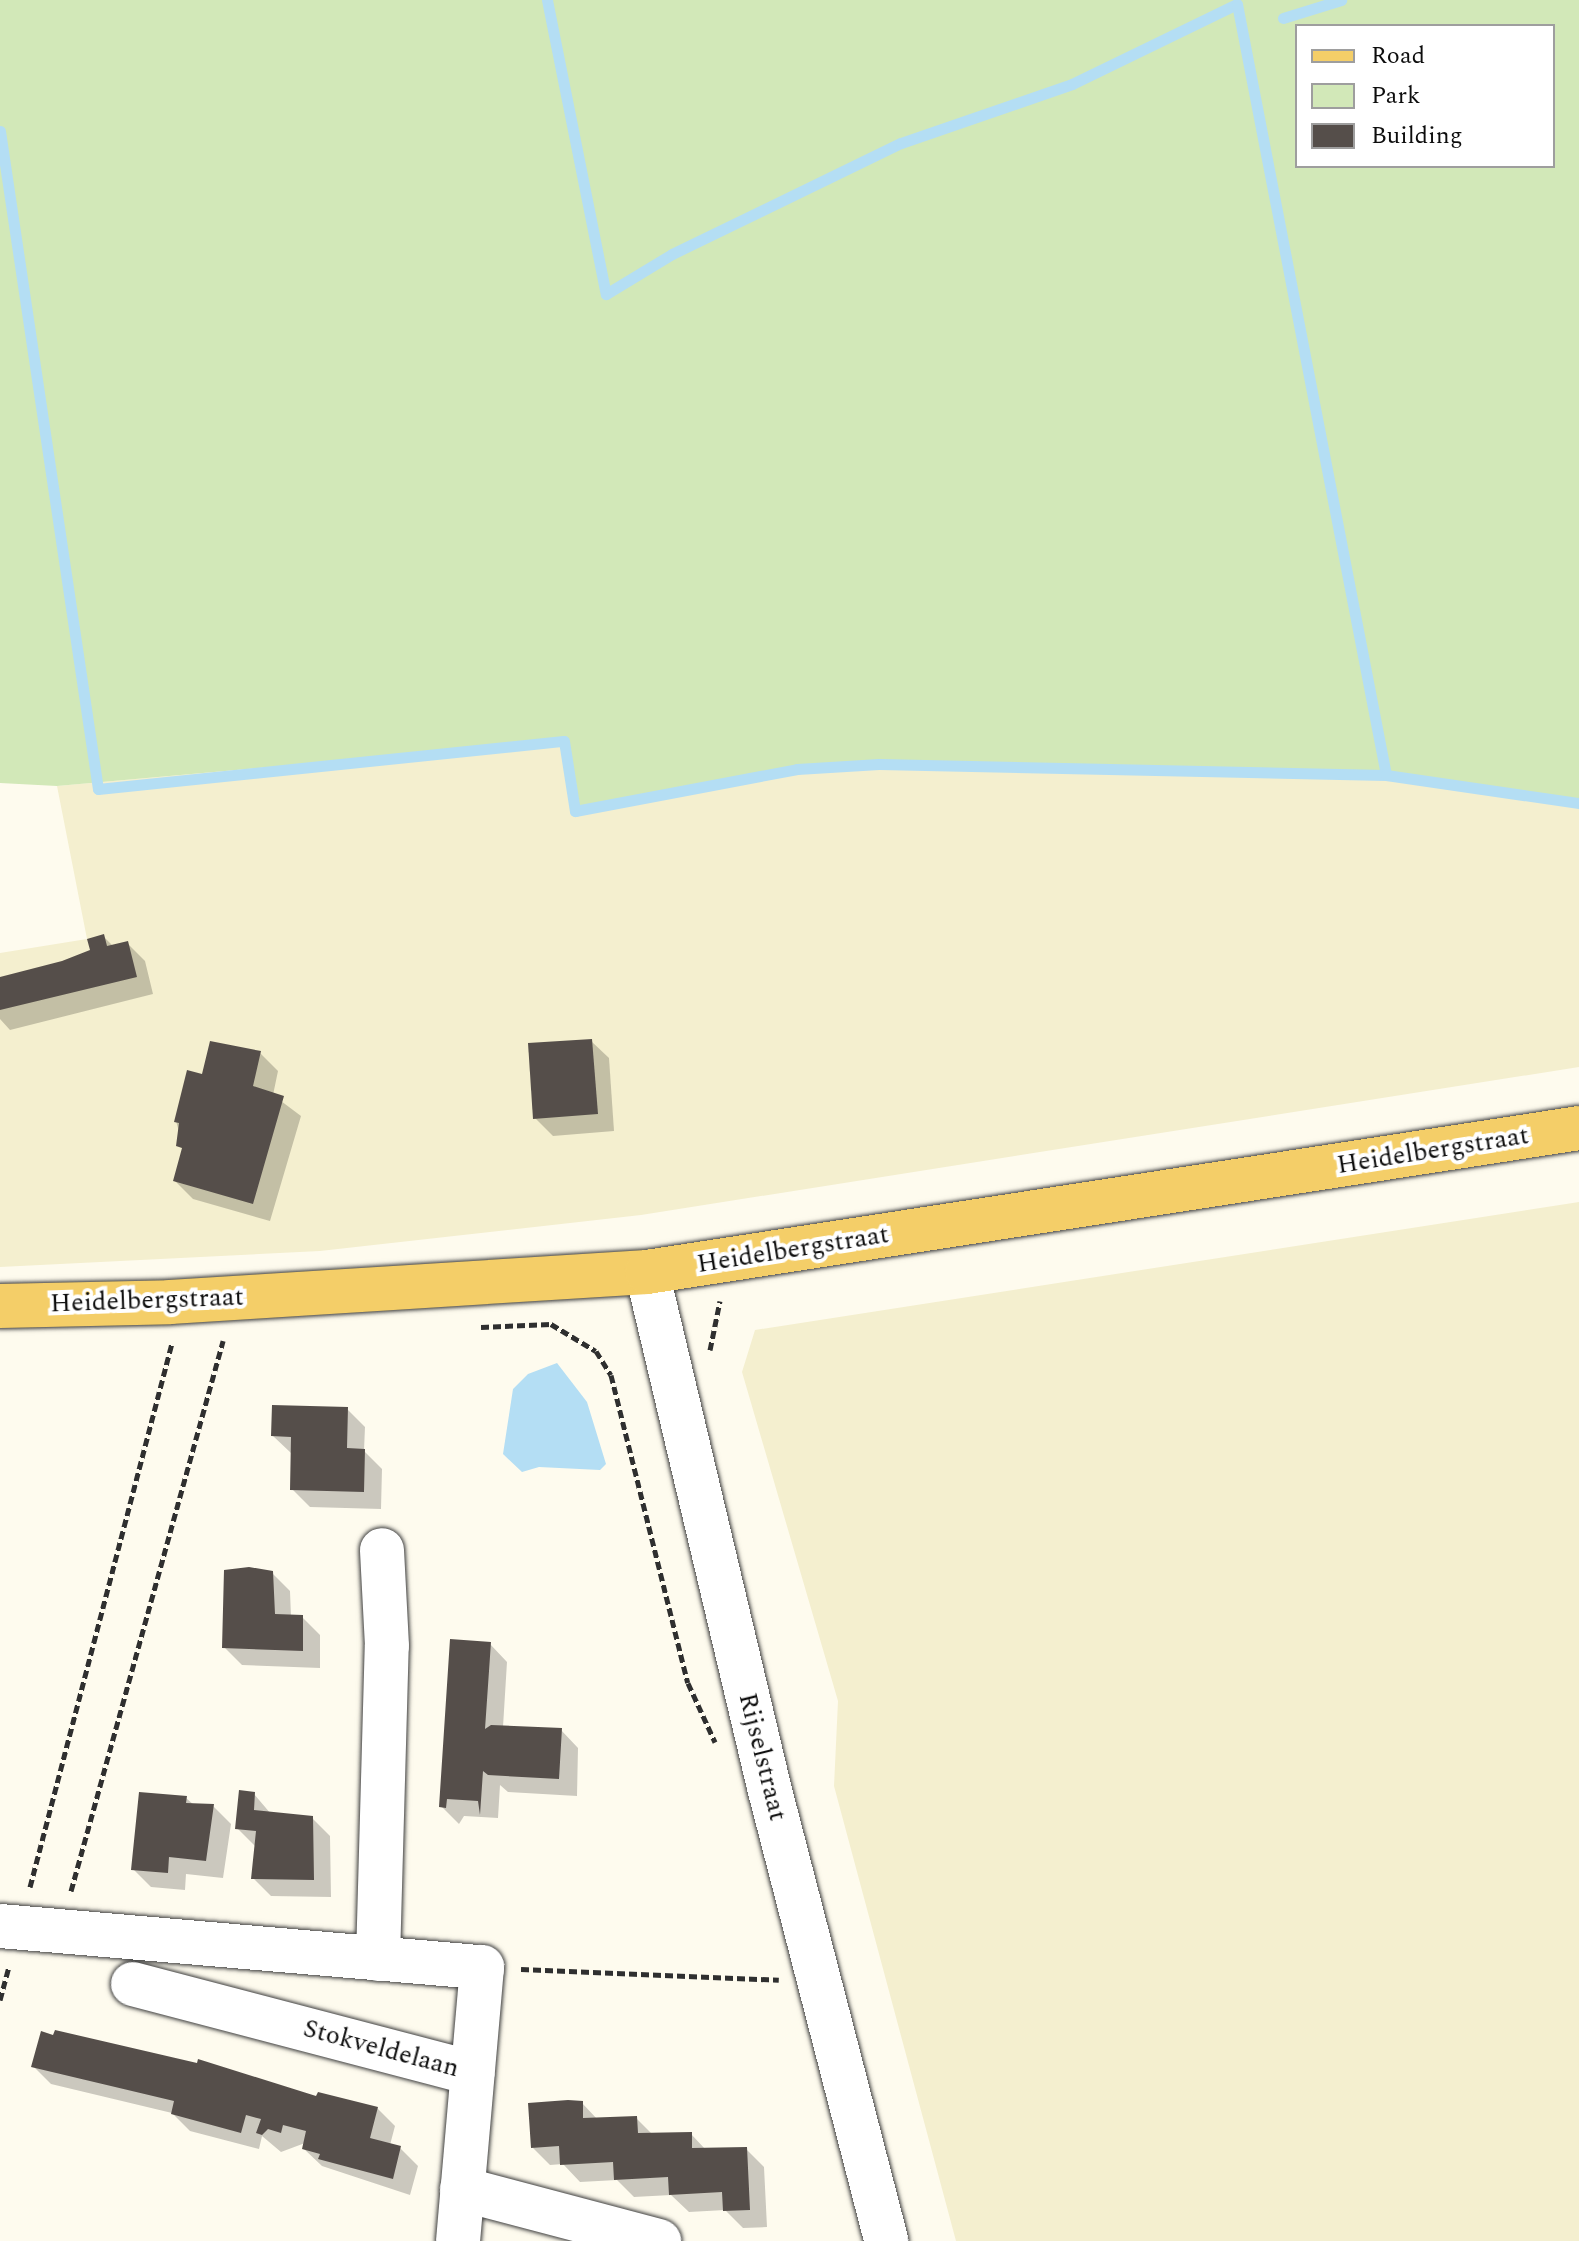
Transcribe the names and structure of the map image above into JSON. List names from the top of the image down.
{
  "streets": {
    "main road": ["Heidelbergstraat"],
    "street": ["Rijselstraat", "Stokveldelaan"]
  },
  "crossings": [
    ["Heidelbergstraat", "Rijselstraat"]
  ],
  "legend": ["Road", "Park", "Building"]
}
